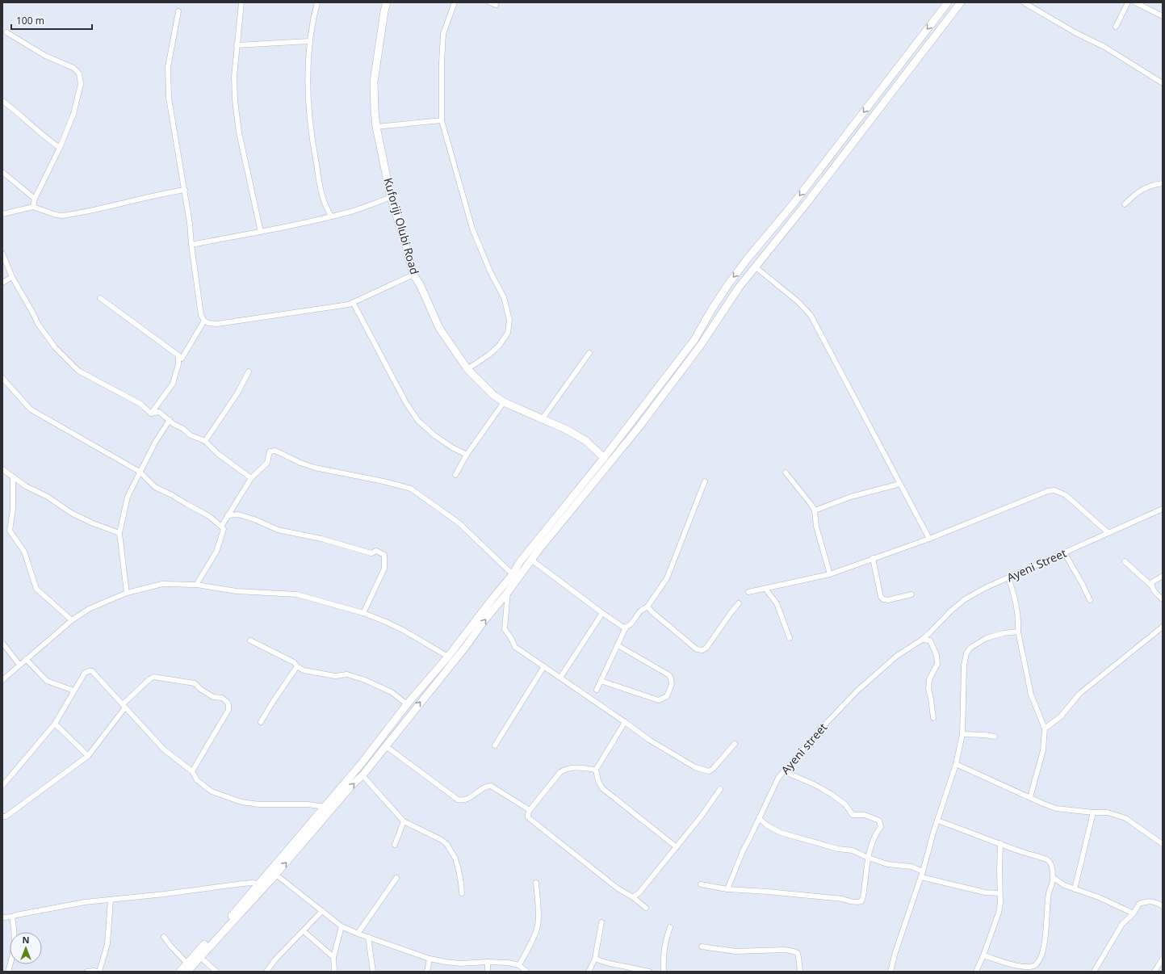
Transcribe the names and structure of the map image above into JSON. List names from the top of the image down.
{
  "streets": {
    "main road": ["Kuforiji Olubi Road"],
    "street": ["Ayeni Street", "Ayeni street"]
  },
  "crossings": [
    ["Ayeni Street", "Ayeni street"]
  ],
  "scale_bar": "100 m",
  "north": "top"
}
